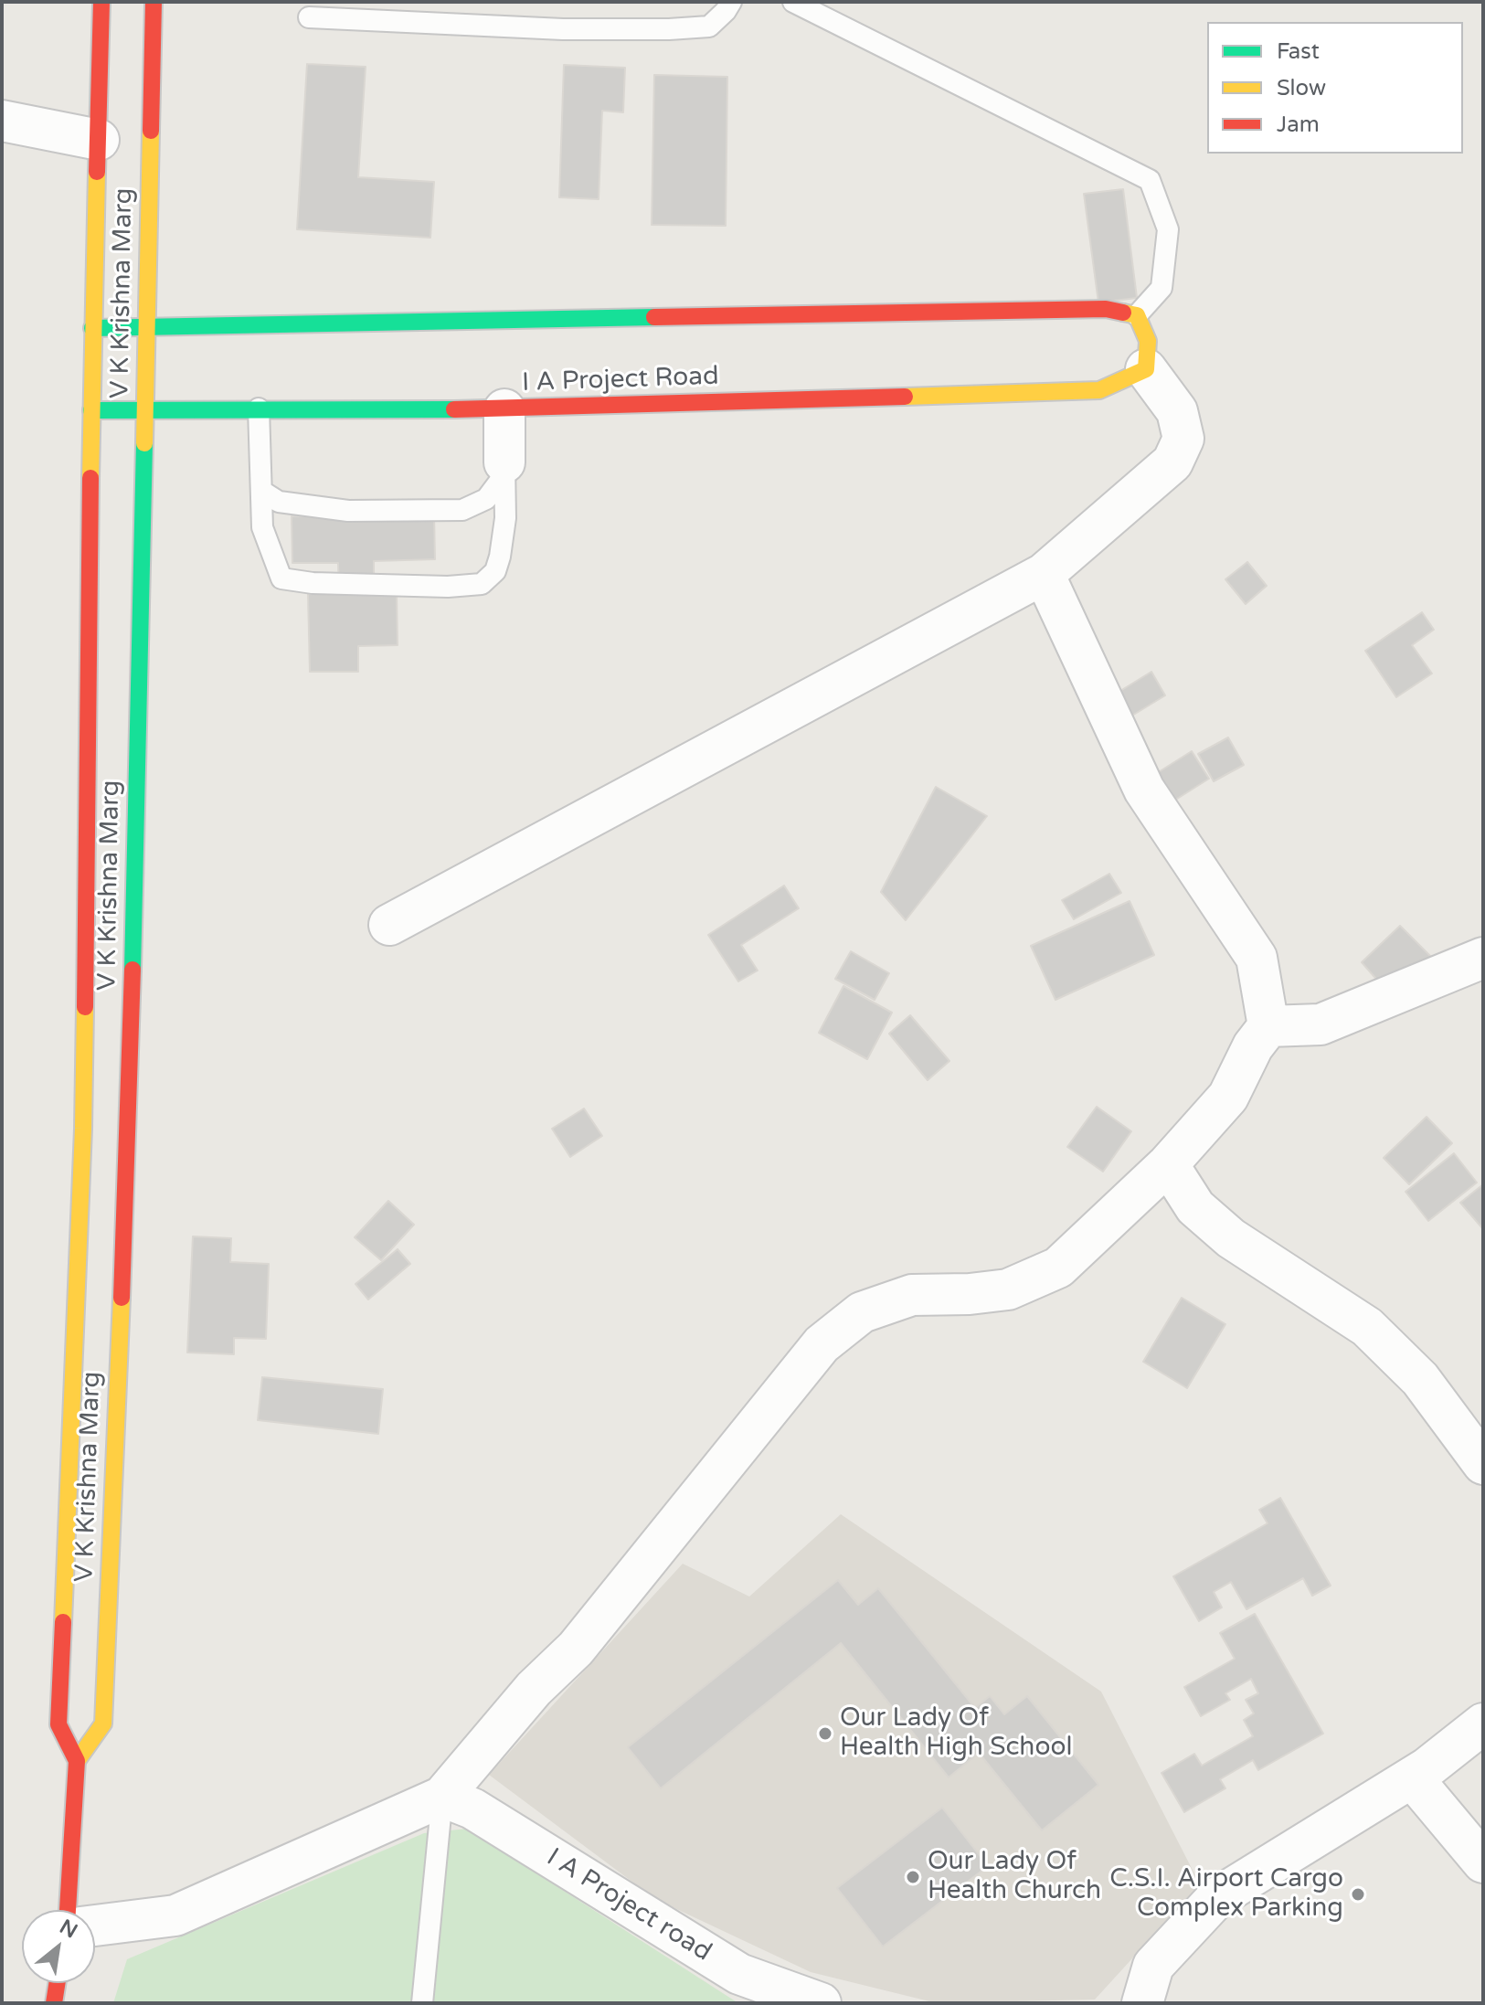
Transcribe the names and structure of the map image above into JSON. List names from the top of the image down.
{
  "streets": {
    "street": ["V K Krishna Marg", "I A Project Road", "I A Project road"]
  },
  "crossings": [
    ["V K Krishna Marg", "I A Project Road"]
  ],
  "places": ["Our Lady Of Health High School", "Our Lady Of Health Church", "C.S.I. Airport Cargo Complex Parking"],
  "legend": ["Fast", "Slow", "Jam"],
  "north": "top right"
}
